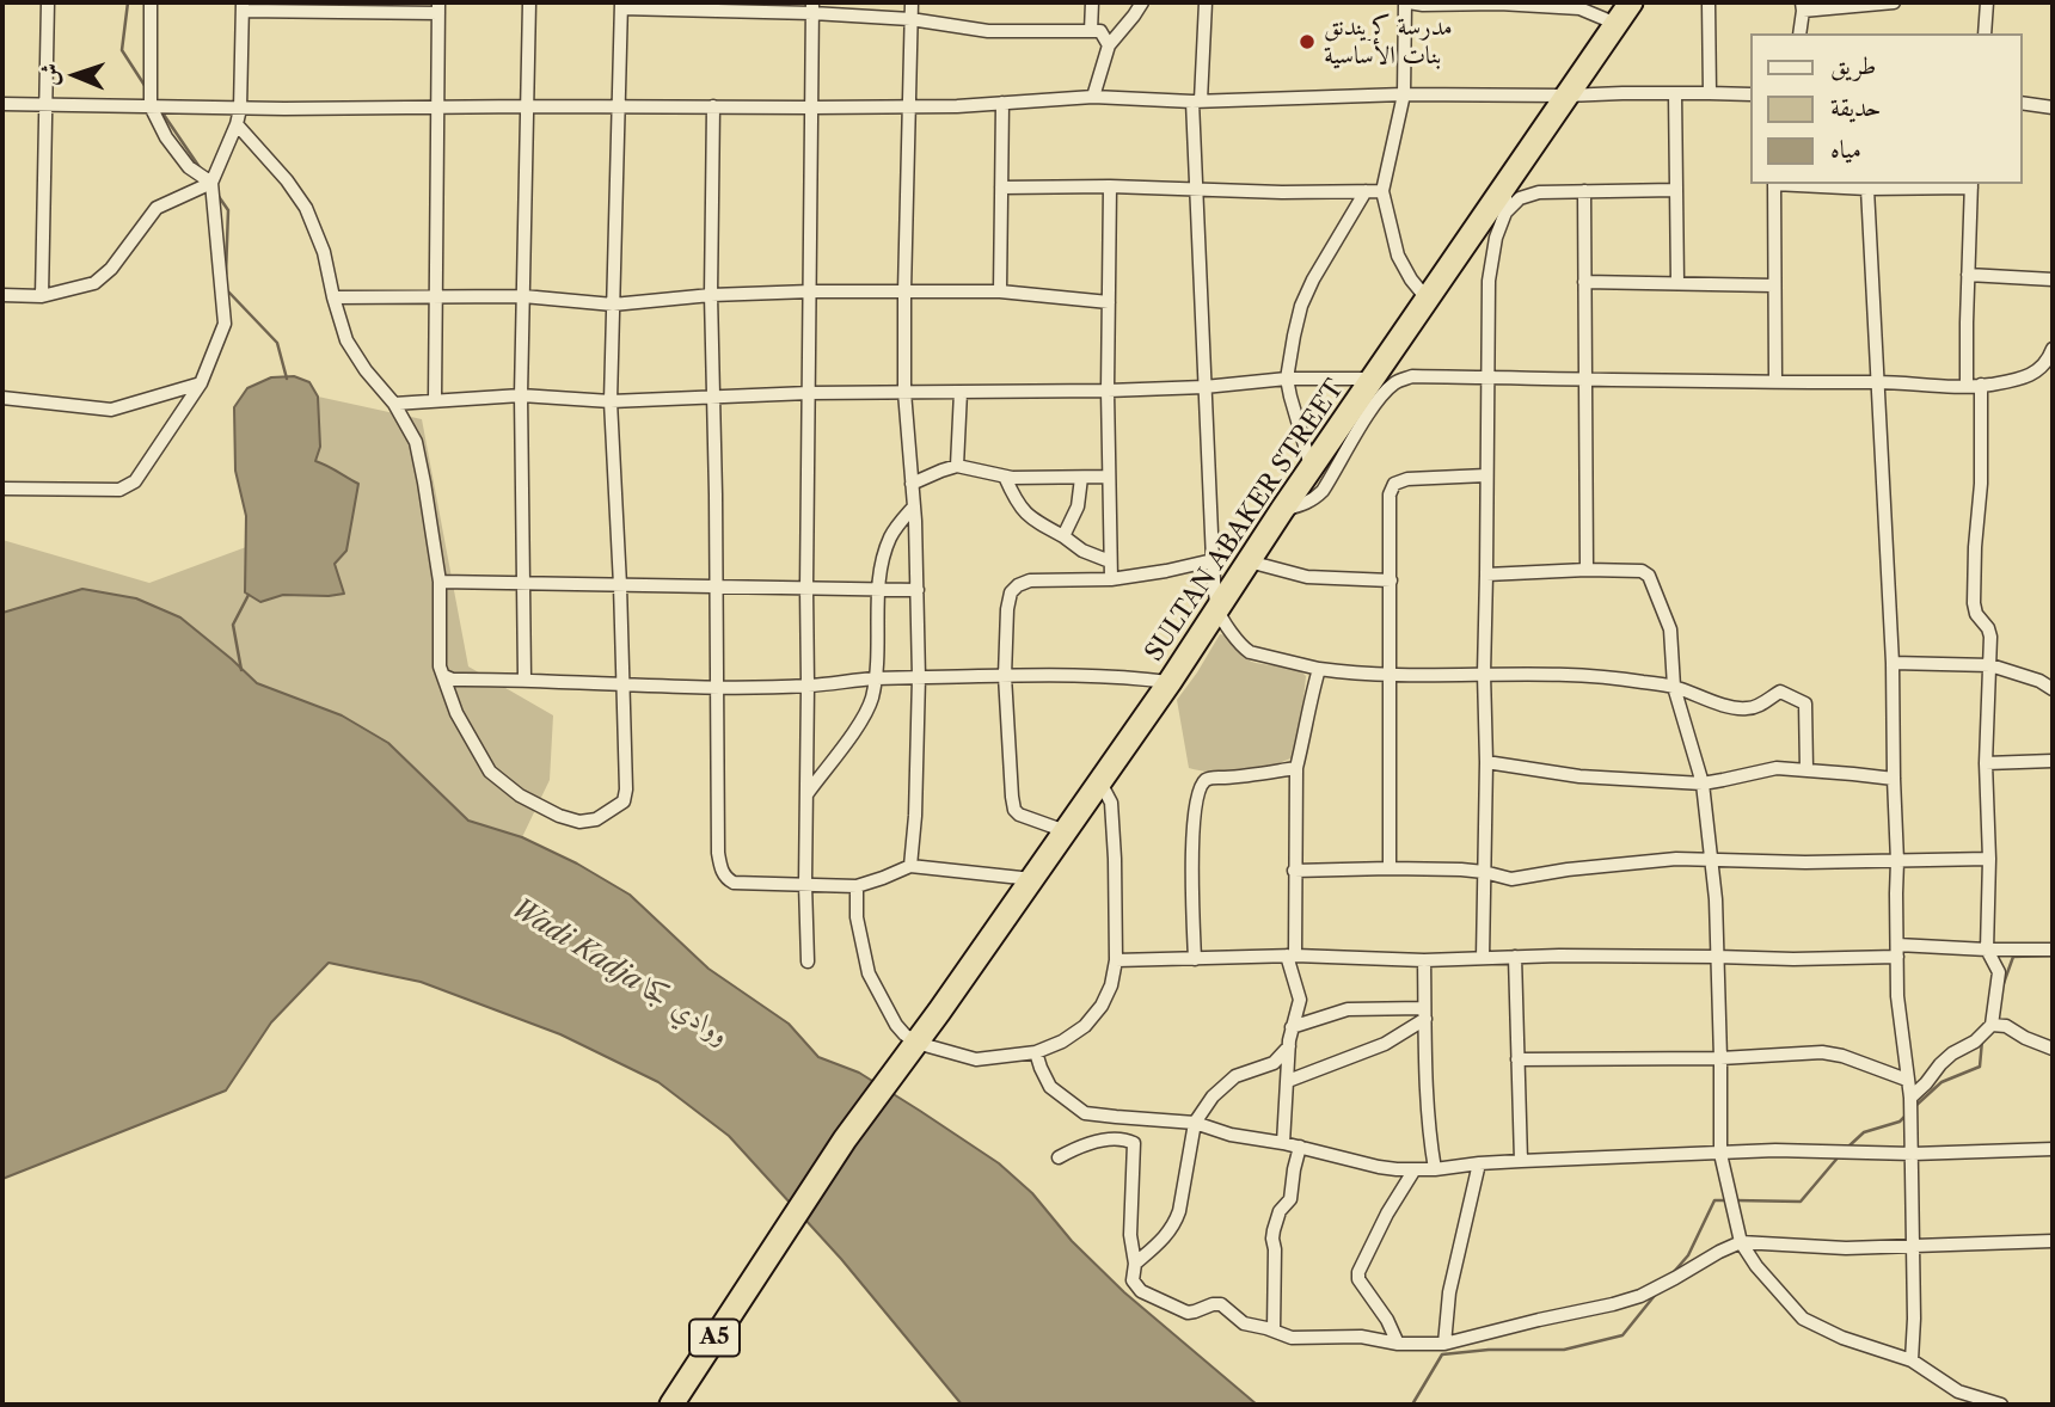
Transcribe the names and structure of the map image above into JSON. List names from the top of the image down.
{
  "streets": {
    "highway": ["SULTAN ABAKER STREET", "A5"]
  },
  "water": ["Wadi Kadja ووادي كجا"],
  "places": ["مدرسة كريندنق بنات الأساسية"],
  "legend": ["طريق", "حديقة", "مياه"],
  "north": "left"
}
